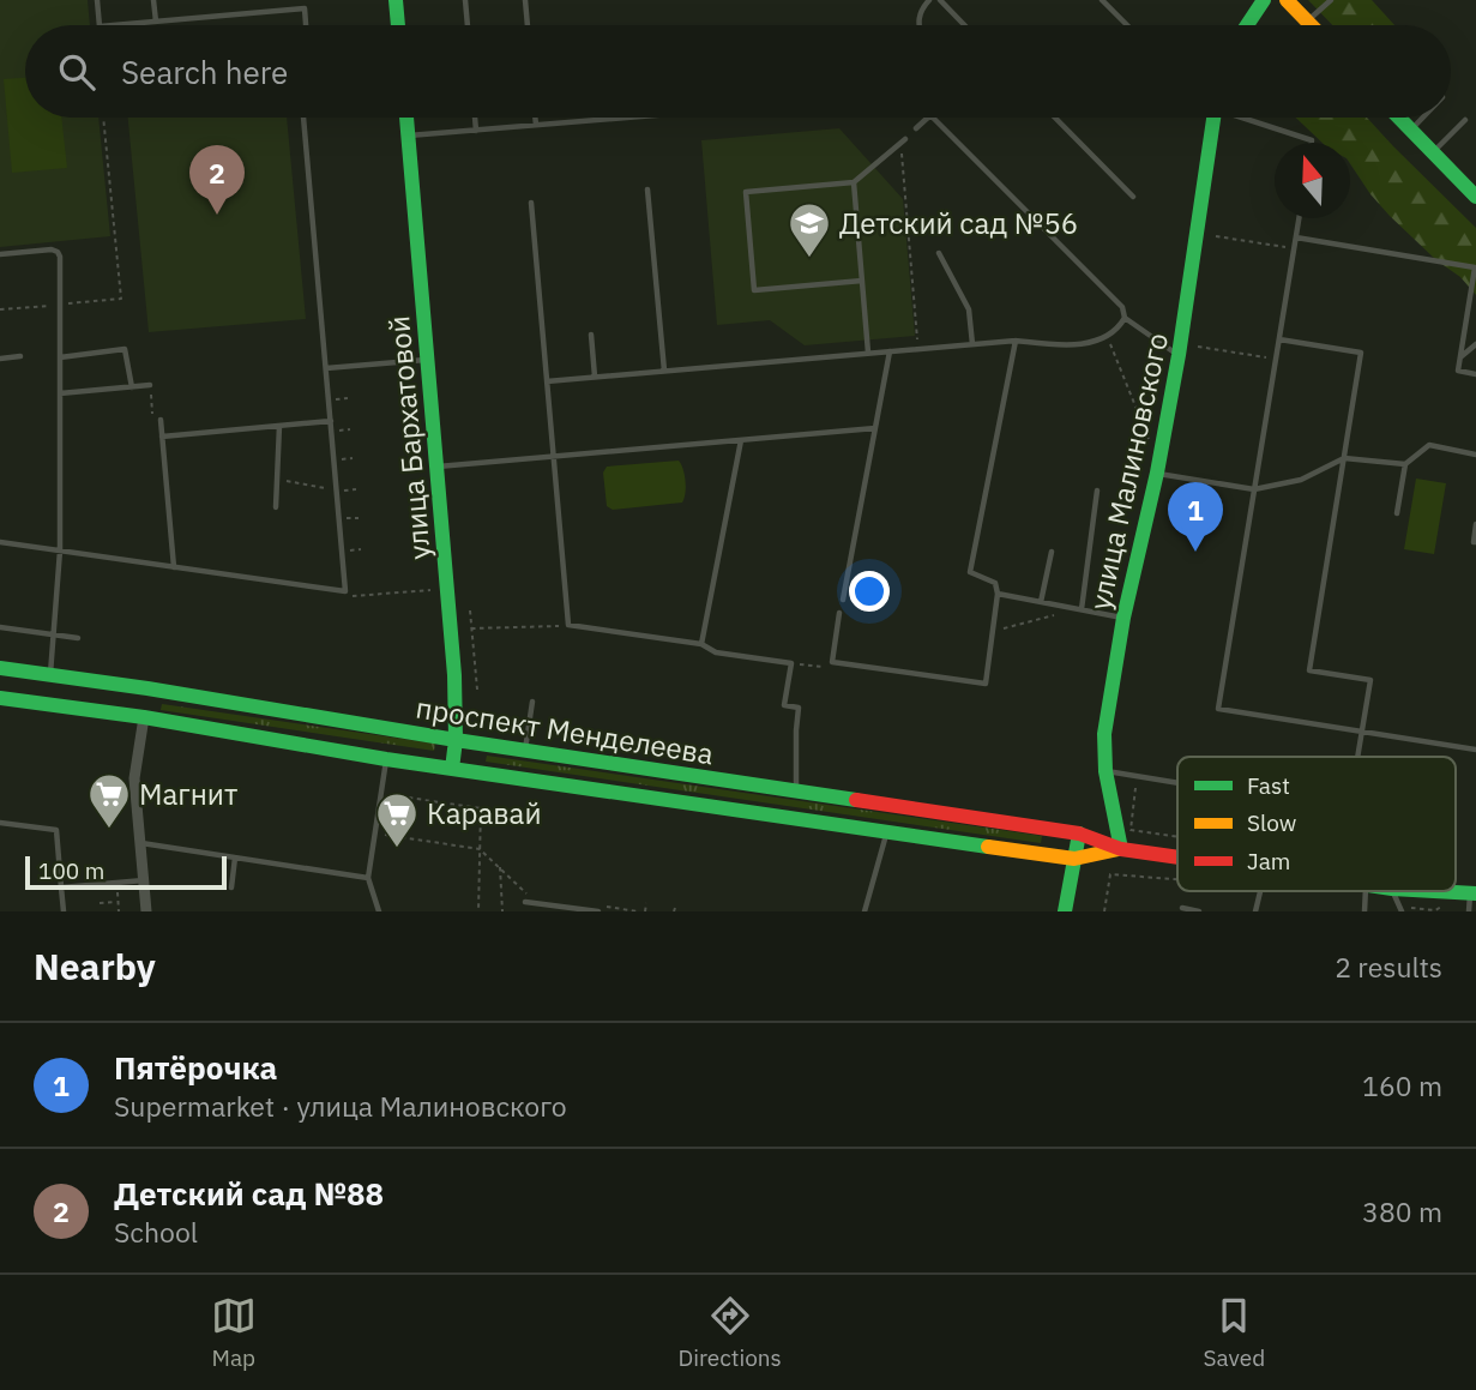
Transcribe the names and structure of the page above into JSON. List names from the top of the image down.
{
  "streets": {
    "main road": ["улица Бархатовой", "улица Малиновского", "проспект Менделеева"]
  },
  "crossings": [
    ["улица Бархатовой", "проспект Менделеева"],
    ["улица Малиновского", "проспект Менделеева"]
  ],
  "places": {
    "school or university": ["Детский сад №56"],
    "supermarket": ["Магнит", "Каравай"]
  },
  "legend": ["Fast", "Slow", "Jam"],
  "scale_bar": "100 m",
  "north": "top",
  "page": {
    "search": "Search here",
    "pins": ["2", "1"],
    "scale": "100 m",
    "heading": ["Nearby", "2 results"],
    "list": [
      {
        "mark": "1",
        "name": "Пятёрочка",
        "note": "Supermarket · улица Малиновского",
        "value": "160 m"
      },
      {
        "mark": "2",
        "name": "Детский сад №88",
        "note": "School",
        "value": "380 m"
      }
    ],
    "nav": ["Map", "Directions", "Saved"]
  }
}
